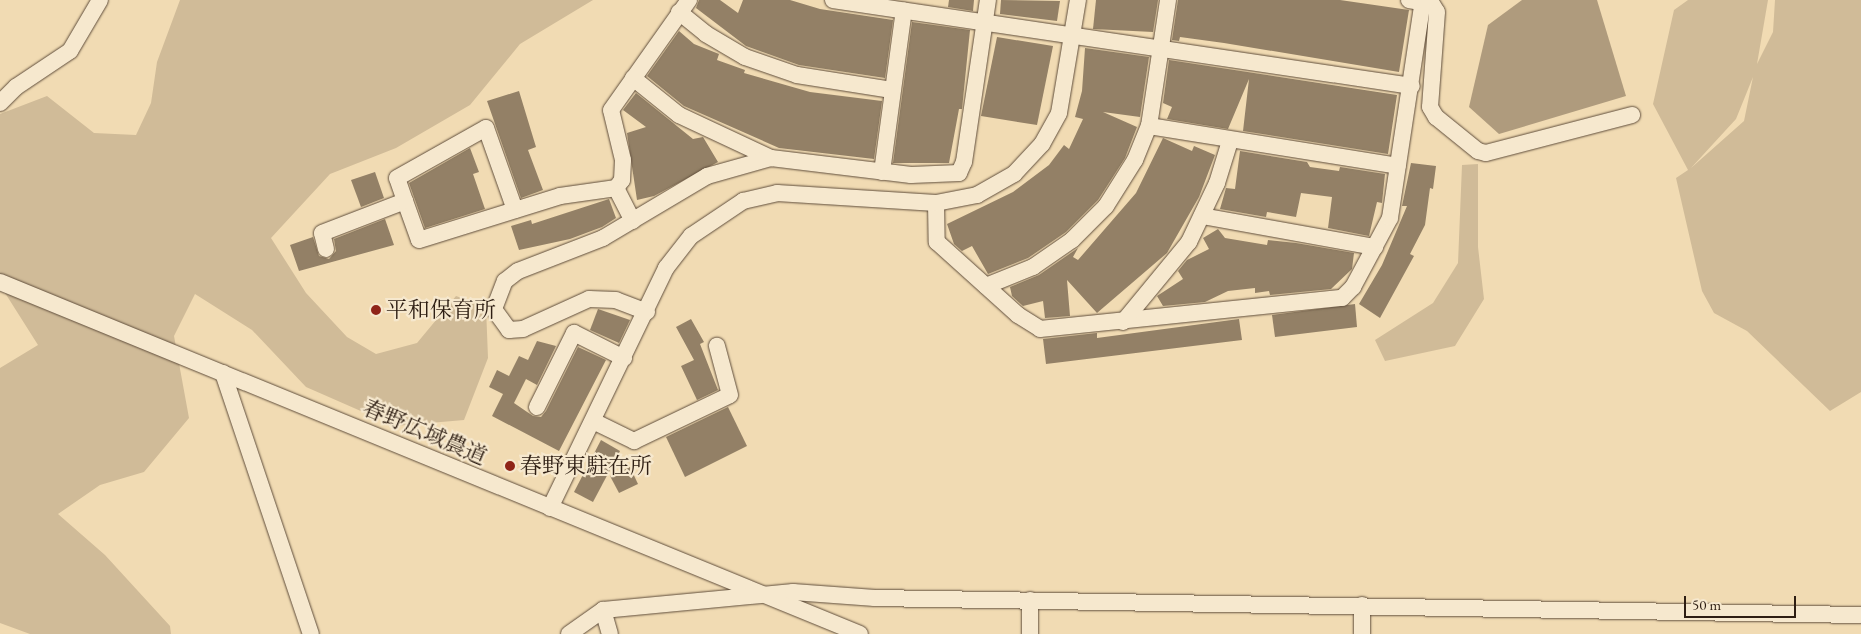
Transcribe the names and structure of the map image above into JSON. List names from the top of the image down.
{
  "streets": {
    "street": ["春野広域農道"]
  },
  "places": ["平和保育所", "春野東駐在所"],
  "scale_bar": "50 m"
}
